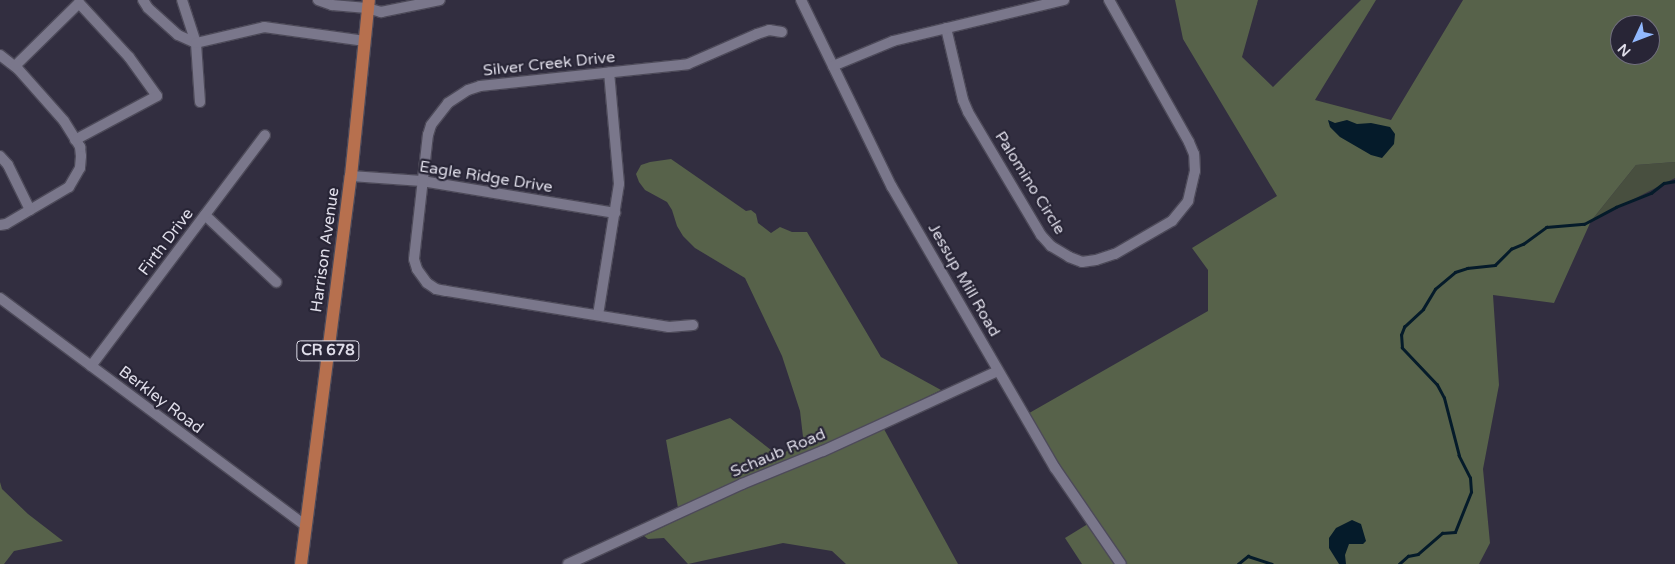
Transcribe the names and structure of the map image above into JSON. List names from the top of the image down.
{
  "streets": {
    "main road": ["Harrison Avenue", "CR 678"],
    "street": [
      "Silver Creek Drive",
      "Eagle Ridge Drive",
      "Palomino Circle",
      "Firth Drive",
      "Jessup Mill Road",
      "Berkley Road",
      "Schaub Road"
    ]
  },
  "crossings": [
    ["Silver Creek Drive", "Eagle Ridge Drive"],
    ["Eagle Ridge Drive", "Harrison Avenue"],
    ["Firth Drive", "Berkley Road"],
    ["Harrison Avenue", "Berkley Road"],
    ["Jessup Mill Road", "Schaub Road"]
  ],
  "north": "bottom left"
}
